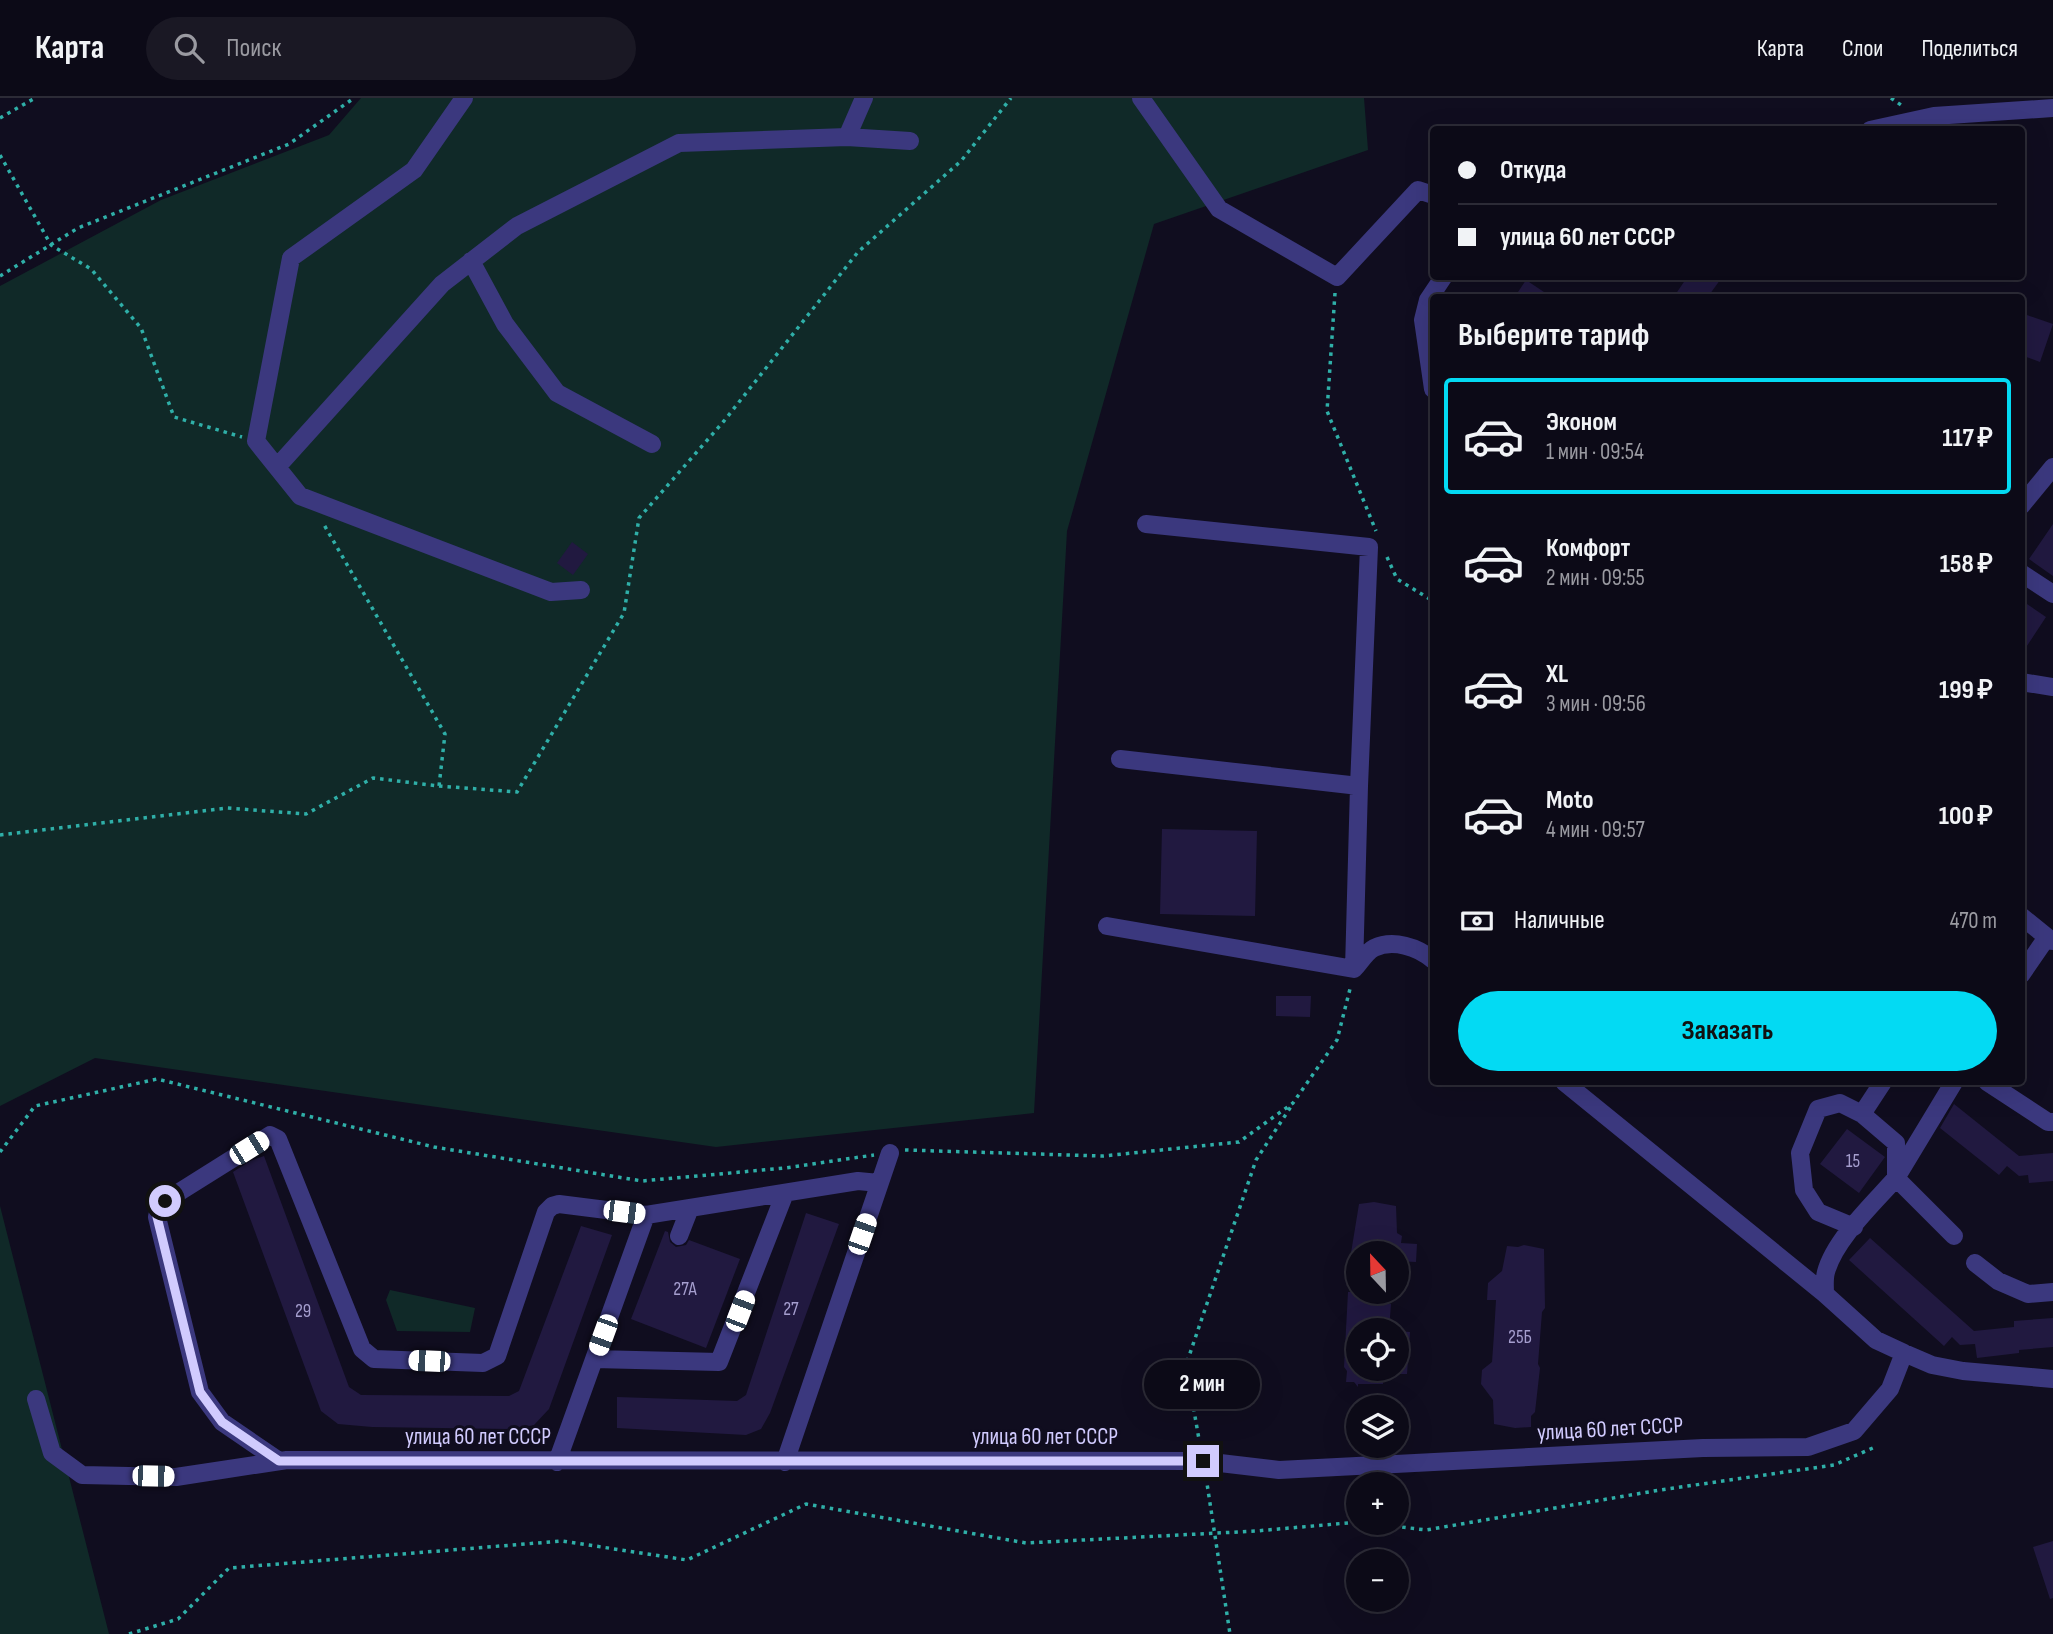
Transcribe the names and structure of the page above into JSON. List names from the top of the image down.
{
  "streets": {
    "street": ["улица 60 лет СССР"]
  },
  "house_numbers": [
    "15",
    "27А",
    "27",
    "29",
    "25Б"
  ],
  "north": "top",
  "page": {
    "header": "Карта",
    "search": "Поиск",
    "nav": ["Карта", "Слои", "Поделиться"],
    "banner": ["Откуда", "улица 60 лет СССР"],
    "heading": "Выберите тариф",
    "list": [
      {
        "name": "Эконом",
        "note": "1 мин · 09:54",
        "value": "117 ₽"
      },
      {
        "name": "Комфорт",
        "note": "2 мин · 09:55",
        "value": "158 ₽"
      },
      {
        "name": "XL",
        "note": "3 мин · 09:56",
        "value": "199 ₽"
      },
      {
        "name": "Moto",
        "note": "4 мин · 09:57",
        "value": "100 ₽"
      }
    ],
    "pay": ["Наличные", "470 m"],
    "buttons": "Заказать",
    "map_buttons": ["+", "−"],
    "bubble": "2 мин"
  }
}
